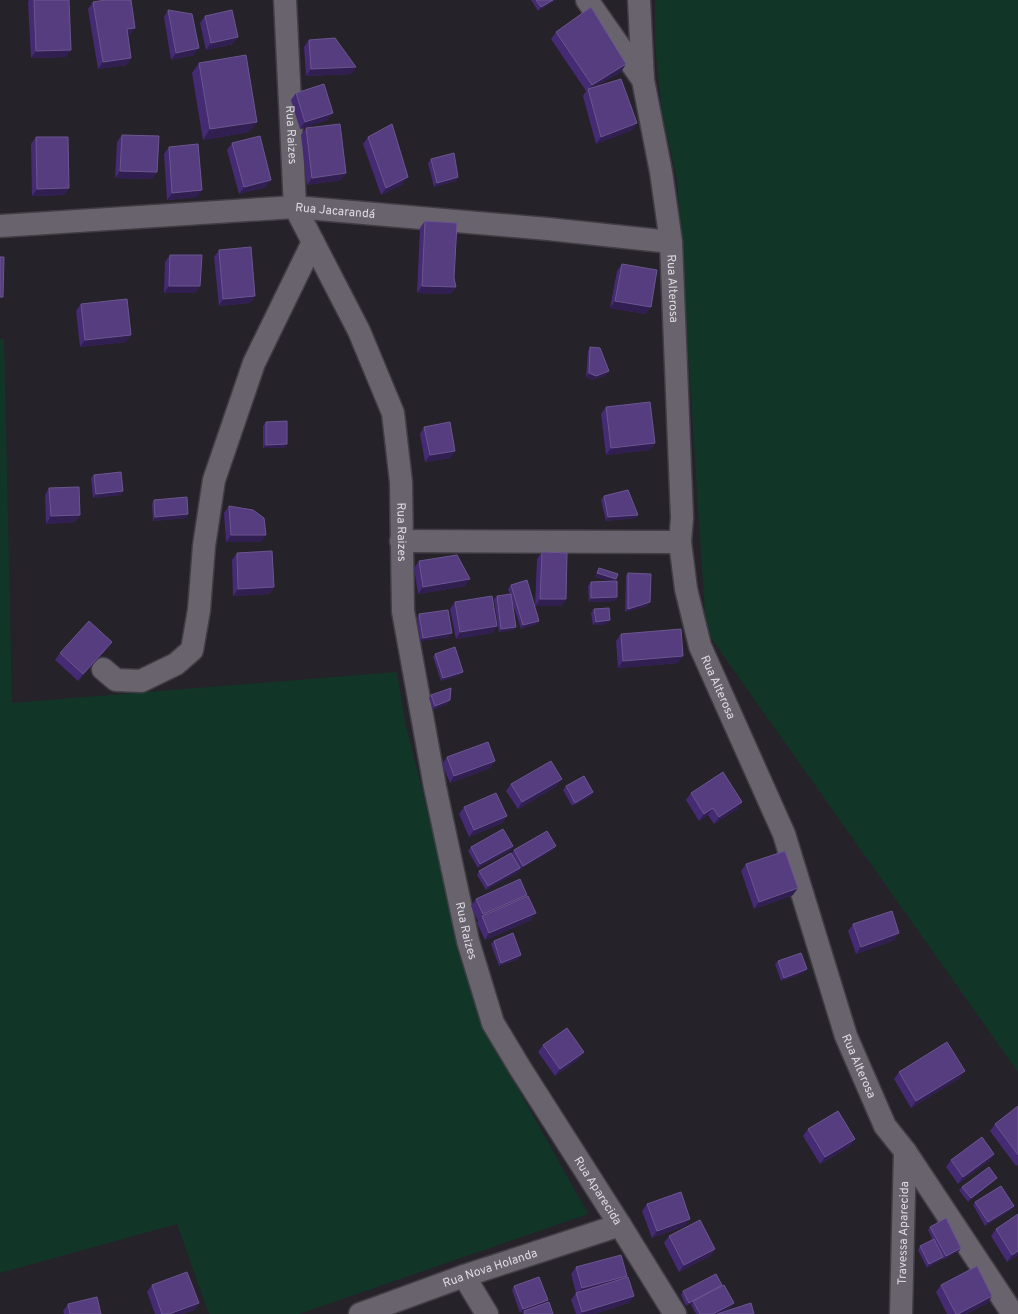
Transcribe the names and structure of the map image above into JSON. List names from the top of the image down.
{
  "streets": {
    "street": [
      "Rua Raizes",
      "Rua Jacarandá",
      "Rua Alterosa",
      "Rua Aparecida",
      "Travessa Aparecida",
      "Rua Nova Holanda"
    ]
  },
  "crossings": [
    ["Rua Raizes", "Rua Jacarandá"],
    ["Rua Raizes", "Rua Aparecida"],
    ["Rua Jacarandá", "Rua Alterosa"],
    ["Rua Alterosa", "Travessa Aparecida"],
    ["Rua Aparecida", "Rua Nova Holanda"]
  ]
}
